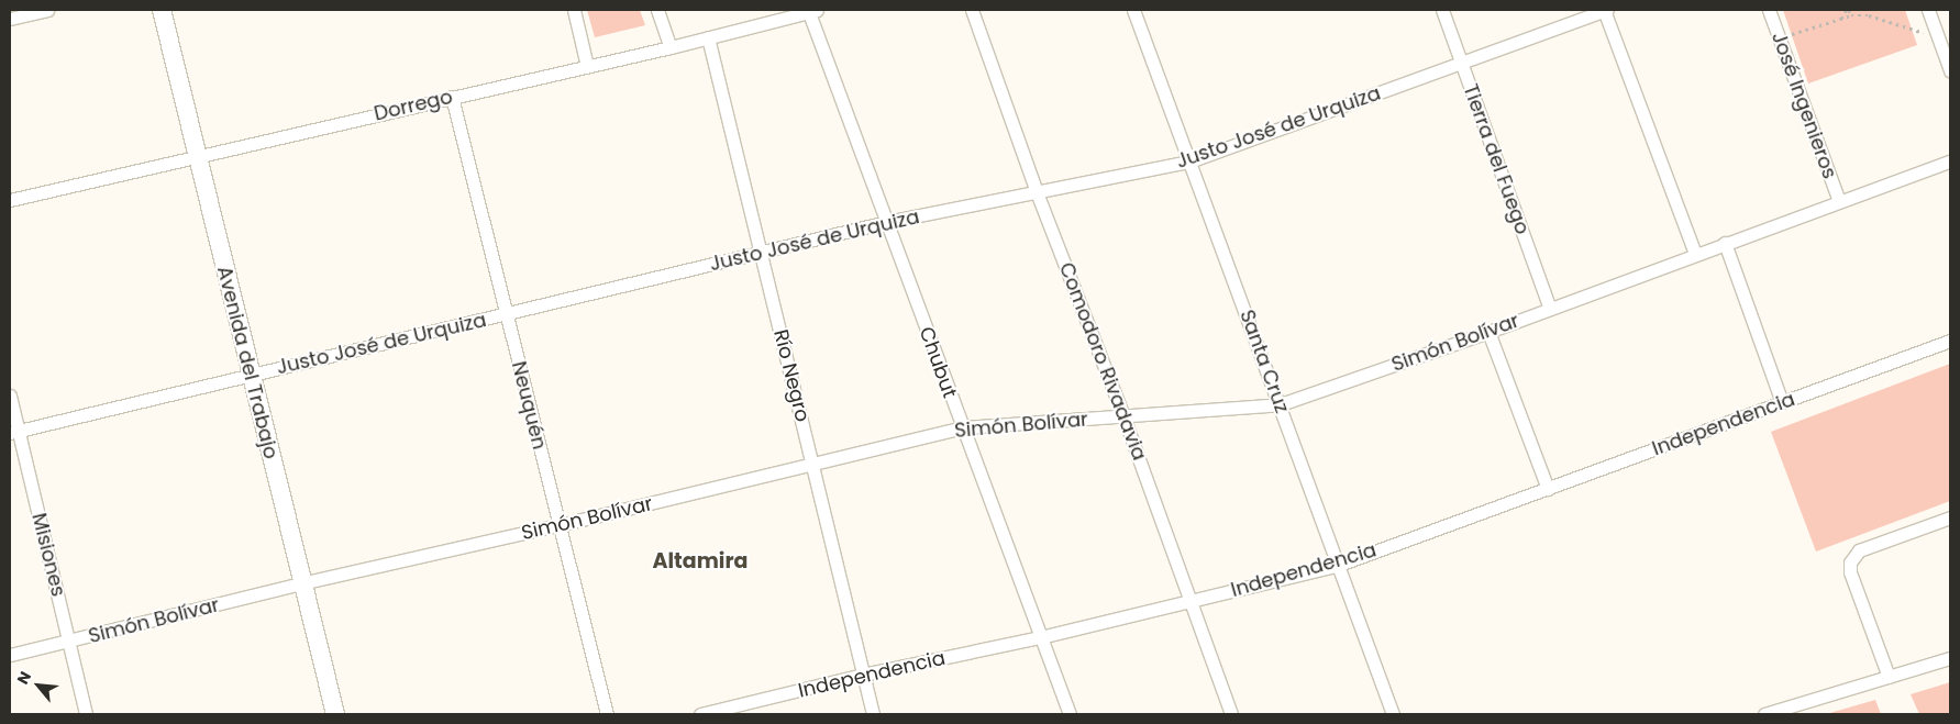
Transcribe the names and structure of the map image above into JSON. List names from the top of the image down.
{
  "streets": {
    "main road": ["Avenida del Trabajo"],
    "street": [
      "Dorrego",
      "José Ingenieros",
      "Justo José de Urquiza",
      "Tierra del Fuego",
      "Simón Bolívar",
      "Comodoro Rivadavia",
      "Santa Cruz",
      "Chubut",
      "Río Negro",
      "Neuquén",
      "Independencia",
      "Misiones"
    ]
  },
  "crossings": [
    ["Dorrego", "Avenida del Trabajo"],
    ["Dorrego", "Chubut"],
    ["Dorrego", "Río Negro"],
    ["Dorrego", "Neuquén"],
    ["José Ingenieros", "Simón Bolívar"],
    ["Justo José de Urquiza", "Tierra del Fuego"],
    ["Justo José de Urquiza", "Comodoro Rivadavia"],
    ["Justo José de Urquiza", "Santa Cruz"],
    ["Justo José de Urquiza", "Avenida del Trabajo"],
    ["Justo José de Urquiza", "Chubut"],
    ["Justo José de Urquiza", "Río Negro"],
    ["Justo José de Urquiza", "Neuquén"],
    ["Justo José de Urquiza", "Misiones"],
    ["Tierra del Fuego", "Simón Bolívar"],
    ["Simón Bolívar", "Comodoro Rivadavia"],
    ["Simón Bolívar", "Santa Cruz"],
    ["Simón Bolívar", "Avenida del Trabajo"],
    ["Simón Bolívar", "Chubut"],
    ["Simón Bolívar", "Río Negro"],
    ["Simón Bolívar", "Neuquén"],
    ["Simón Bolívar", "Misiones"],
    ["Comodoro Rivadavia", "Independencia"],
    ["Santa Cruz", "Independencia"],
    ["Chubut", "Independencia"],
    ["Río Negro", "Independencia"]
  ],
  "districts": ["Altamira"],
  "north": "top left"
}
